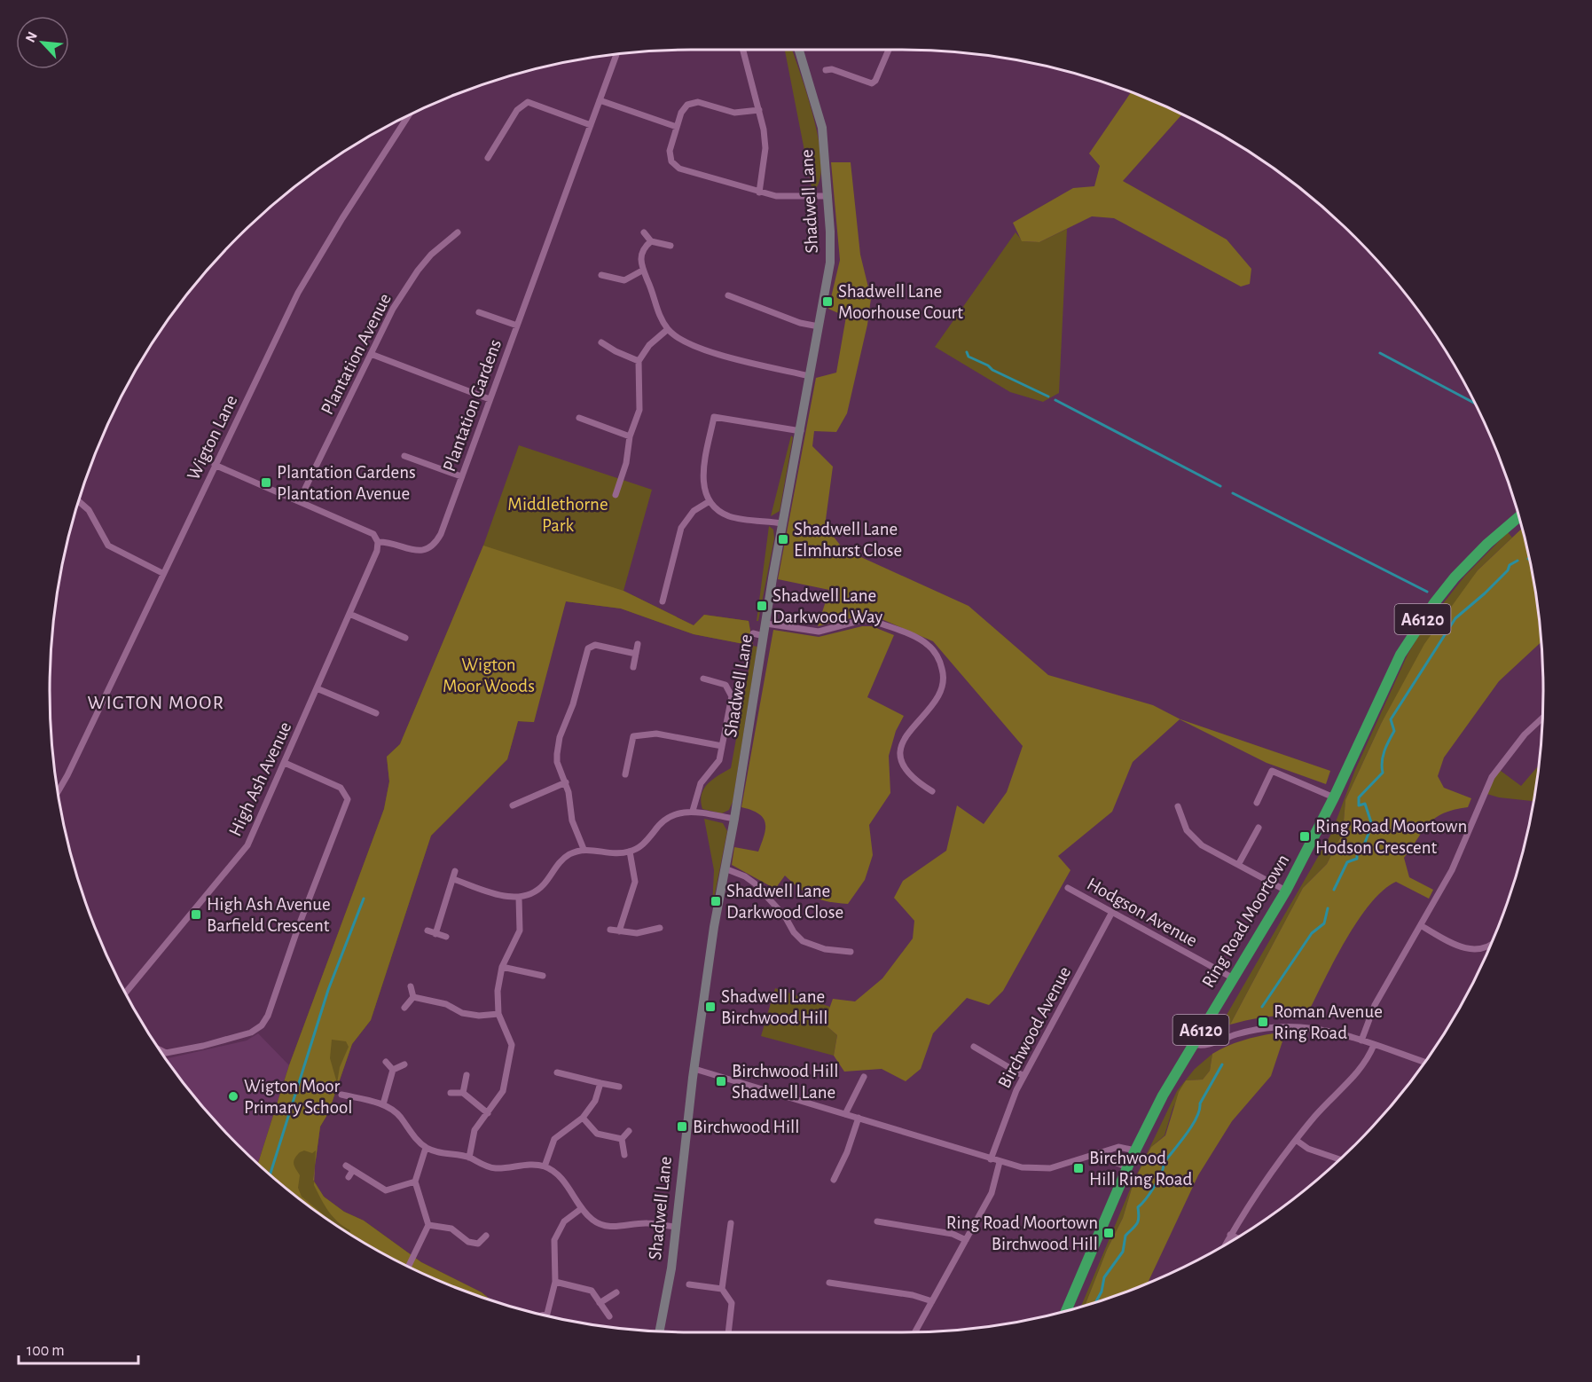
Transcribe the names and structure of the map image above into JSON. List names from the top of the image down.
{
  "streets": {
    "highway": ["A6120", "Ring Road Moortown"],
    "street": [
      "Shadwell Lane",
      "Plantation Avenue",
      "Plantation Gardens",
      "Wigton Lane",
      "High Ash Avenue",
      "Hodgson Avenue",
      "Birchwood Avenue"
    ]
  },
  "crossings": [
    ["Plantation Avenue", "Plantation Gardens"],
    ["Plantation Gardens", "Wigton Lane"],
    ["Plantation Gardens", "High Ash Avenue"],
    ["Hodgson Avenue", "Ring Road Moortown"],
    ["Hodgson Avenue", "Birchwood Avenue"]
  ],
  "districts": ["WIGTON MOOR"],
  "parks": ["Middlethorne Park", "Wigton Moor Woods"],
  "places": {
    "transit": [
      "Shadwell Lane Moorhouse Court",
      "Plantation Gardens Plantation Avenue",
      "Shadwell Lane Elmhurst Close",
      "Shadwell Lane Darkwood Way",
      "Ring Road Moortown Hodson Crescent",
      "Shadwell Lane Darkwood Close",
      "High Ash Avenue Barfield Crescent",
      "Shadwell Lane Birchwood Hill",
      "Roman Avenue Ring Road",
      "Birchwood Hill Shadwell Lane",
      "Birchwood Hill",
      "Birchwood Hill Ring Road",
      "Ring Road Moortown Birchwood Hill"
    ],
    "other": ["Wigton Moor Primary School"]
  },
  "scale_bar": "100 m",
  "north": "top left"
}
